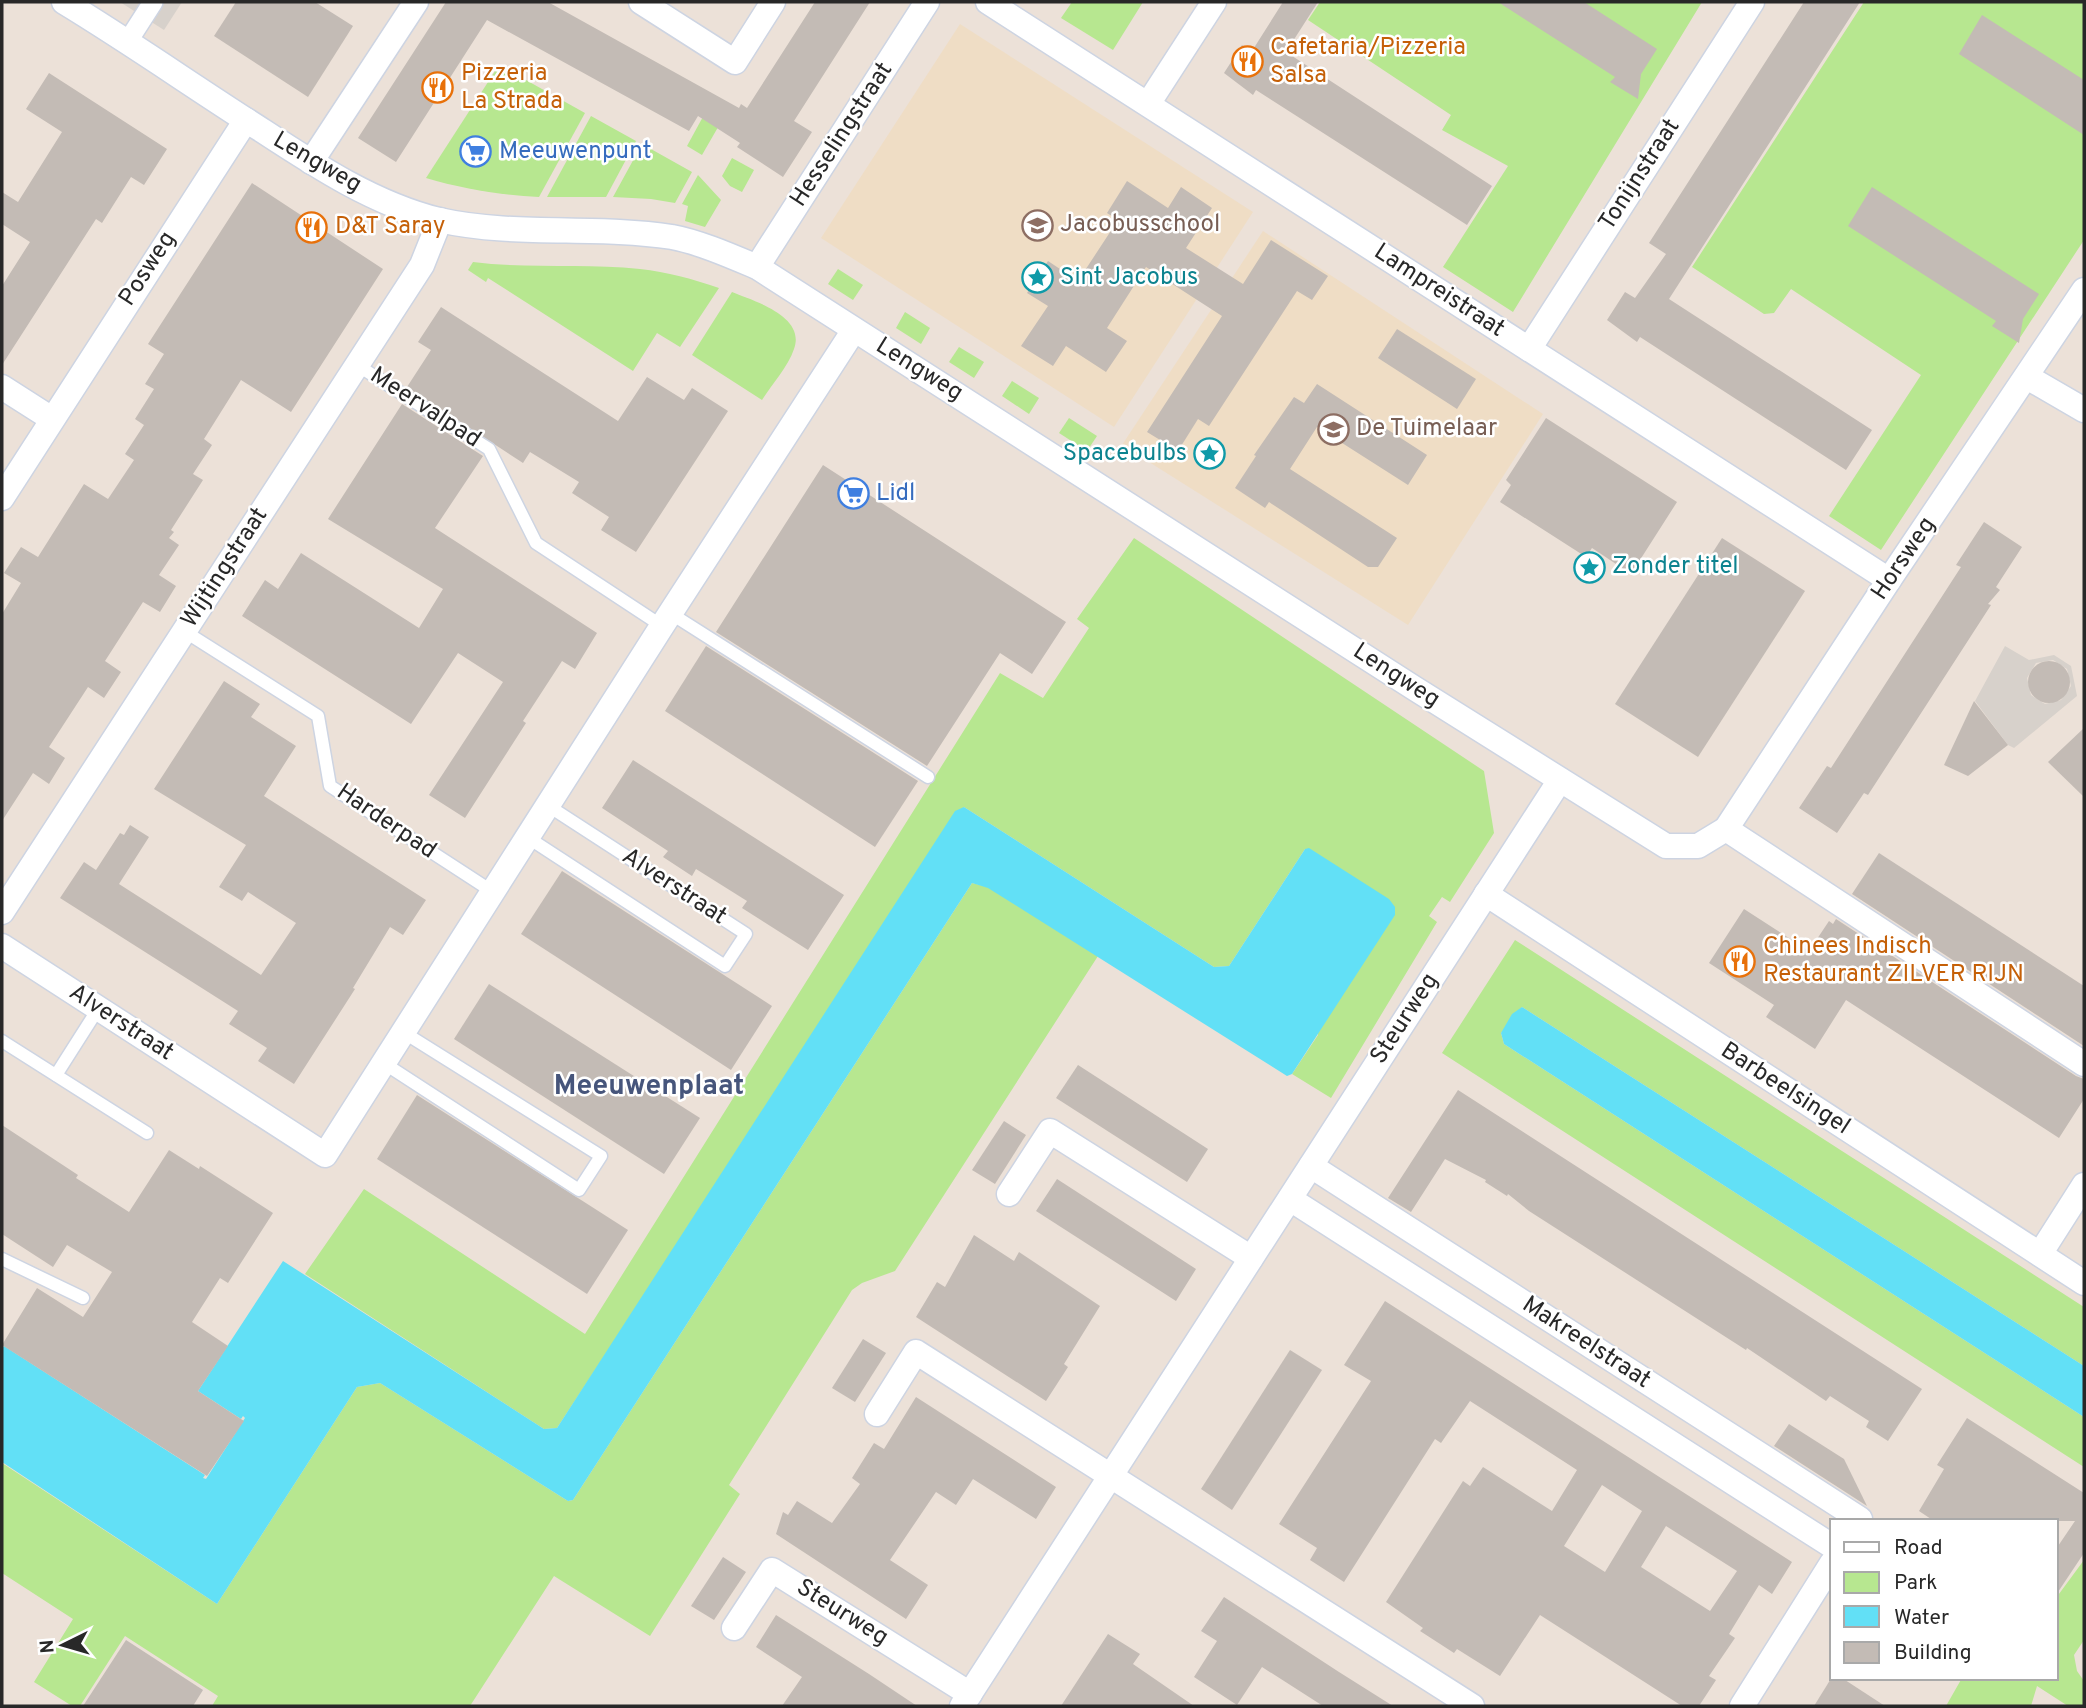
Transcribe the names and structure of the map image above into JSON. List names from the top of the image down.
{
  "streets": {
    "street": [
      "Hesselingstraat",
      "Lengweg",
      "Tonijnstraat",
      "Posweg",
      "Lampreistraat",
      "Horsweg",
      "Wijtingstraat",
      "Alverstraat",
      "Steurweg",
      "Barbeelsingel",
      "Makreelstraat"
    ],
    "lane": ["Meervalpad", "Harderpad"]
  },
  "crossings": [
    ["Hesselingstraat", "Lengweg"],
    ["Lengweg", "Posweg"],
    ["Lengweg", "Horsweg"],
    ["Lengweg", "Wijtingstraat"],
    ["Lengweg", "Alverstraat"],
    ["Lengweg", "Steurweg"],
    ["Tonijnstraat", "Lampreistraat"],
    ["Lampreistraat", "Horsweg"],
    ["Meervalpad", "Wijtingstraat"],
    ["Meervalpad", "Alverstraat"],
    ["Wijtingstraat", "Harderpad"],
    ["Harderpad", "Alverstraat"],
    ["Steurweg", "Barbeelsingel"],
    ["Steurweg", "Makreelstraat"]
  ],
  "districts": ["Meeuwenplaat"],
  "places": {
    "restaurant": [
      "Cafetaria/Pizzeria Salsa",
      "Pizzeria La Strada",
      "D&T Saray",
      "Chinees Indisch Restaurant ZILVER RIJN"
    ],
    "supermarket": ["Meeuwenpunt", "Lidl"],
    "school or university": ["Jacobusschool", "De Tuimelaar"],
    "place": ["Sint Jacobus", "Spacebulbs", "Zonder titel"]
  },
  "legend": [
    "Road",
    "Park",
    "Water",
    "Building"
  ],
  "north": "left"
}
